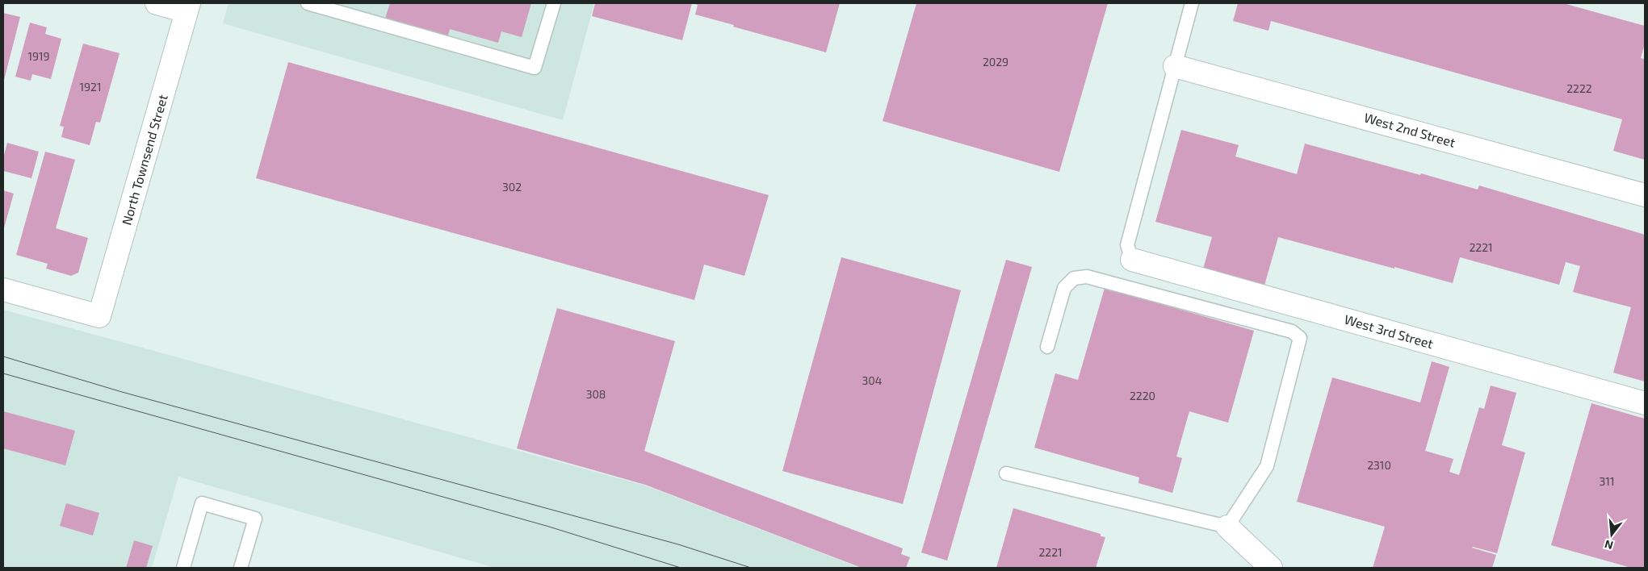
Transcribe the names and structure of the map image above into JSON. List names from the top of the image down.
{
  "streets": {
    "street": ["West 2nd Street", "North Townsend Street", "West 3rd Street"]
  },
  "house_numbers": [
    "1919",
    "2029",
    "1921",
    "2222",
    "302",
    "2221",
    "304",
    "308",
    "2220",
    "2310",
    "311",
    "2221"
  ],
  "north": "bottom"
}
